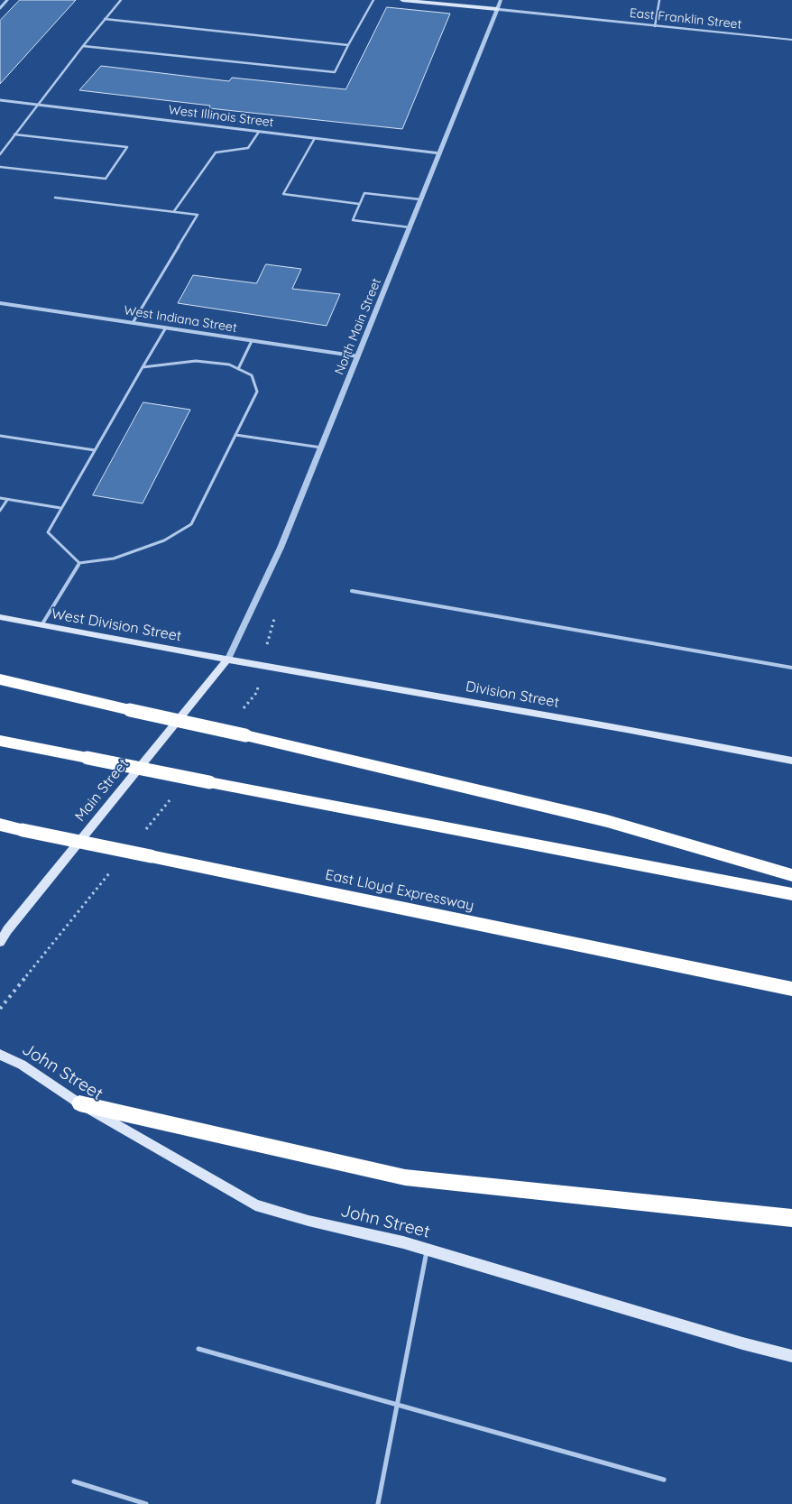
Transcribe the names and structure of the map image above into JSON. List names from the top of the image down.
{
  "streets": {
    "highway": ["East Lloyd Expressway"],
    "main road": [
      "West Division Street",
      "Division Street",
      "Main Street",
      "John Street"
    ],
    "street": [
      "East Franklin Street",
      "West Illinois Street",
      "West Indiana Street",
      "North Main Street"
    ]
  },
  "crossings": [
    ["East Franklin Street", "North Main Street"],
    ["West Illinois Street", "North Main Street"],
    ["West Indiana Street", "North Main Street"],
    ["North Main Street", "West Division Street"],
    ["North Main Street", "Division Street"],
    ["North Main Street", "Main Street"],
    ["West Division Street", "Division Street"],
    ["West Division Street", "Main Street"],
    ["Division Street", "Main Street"]
  ]
}
